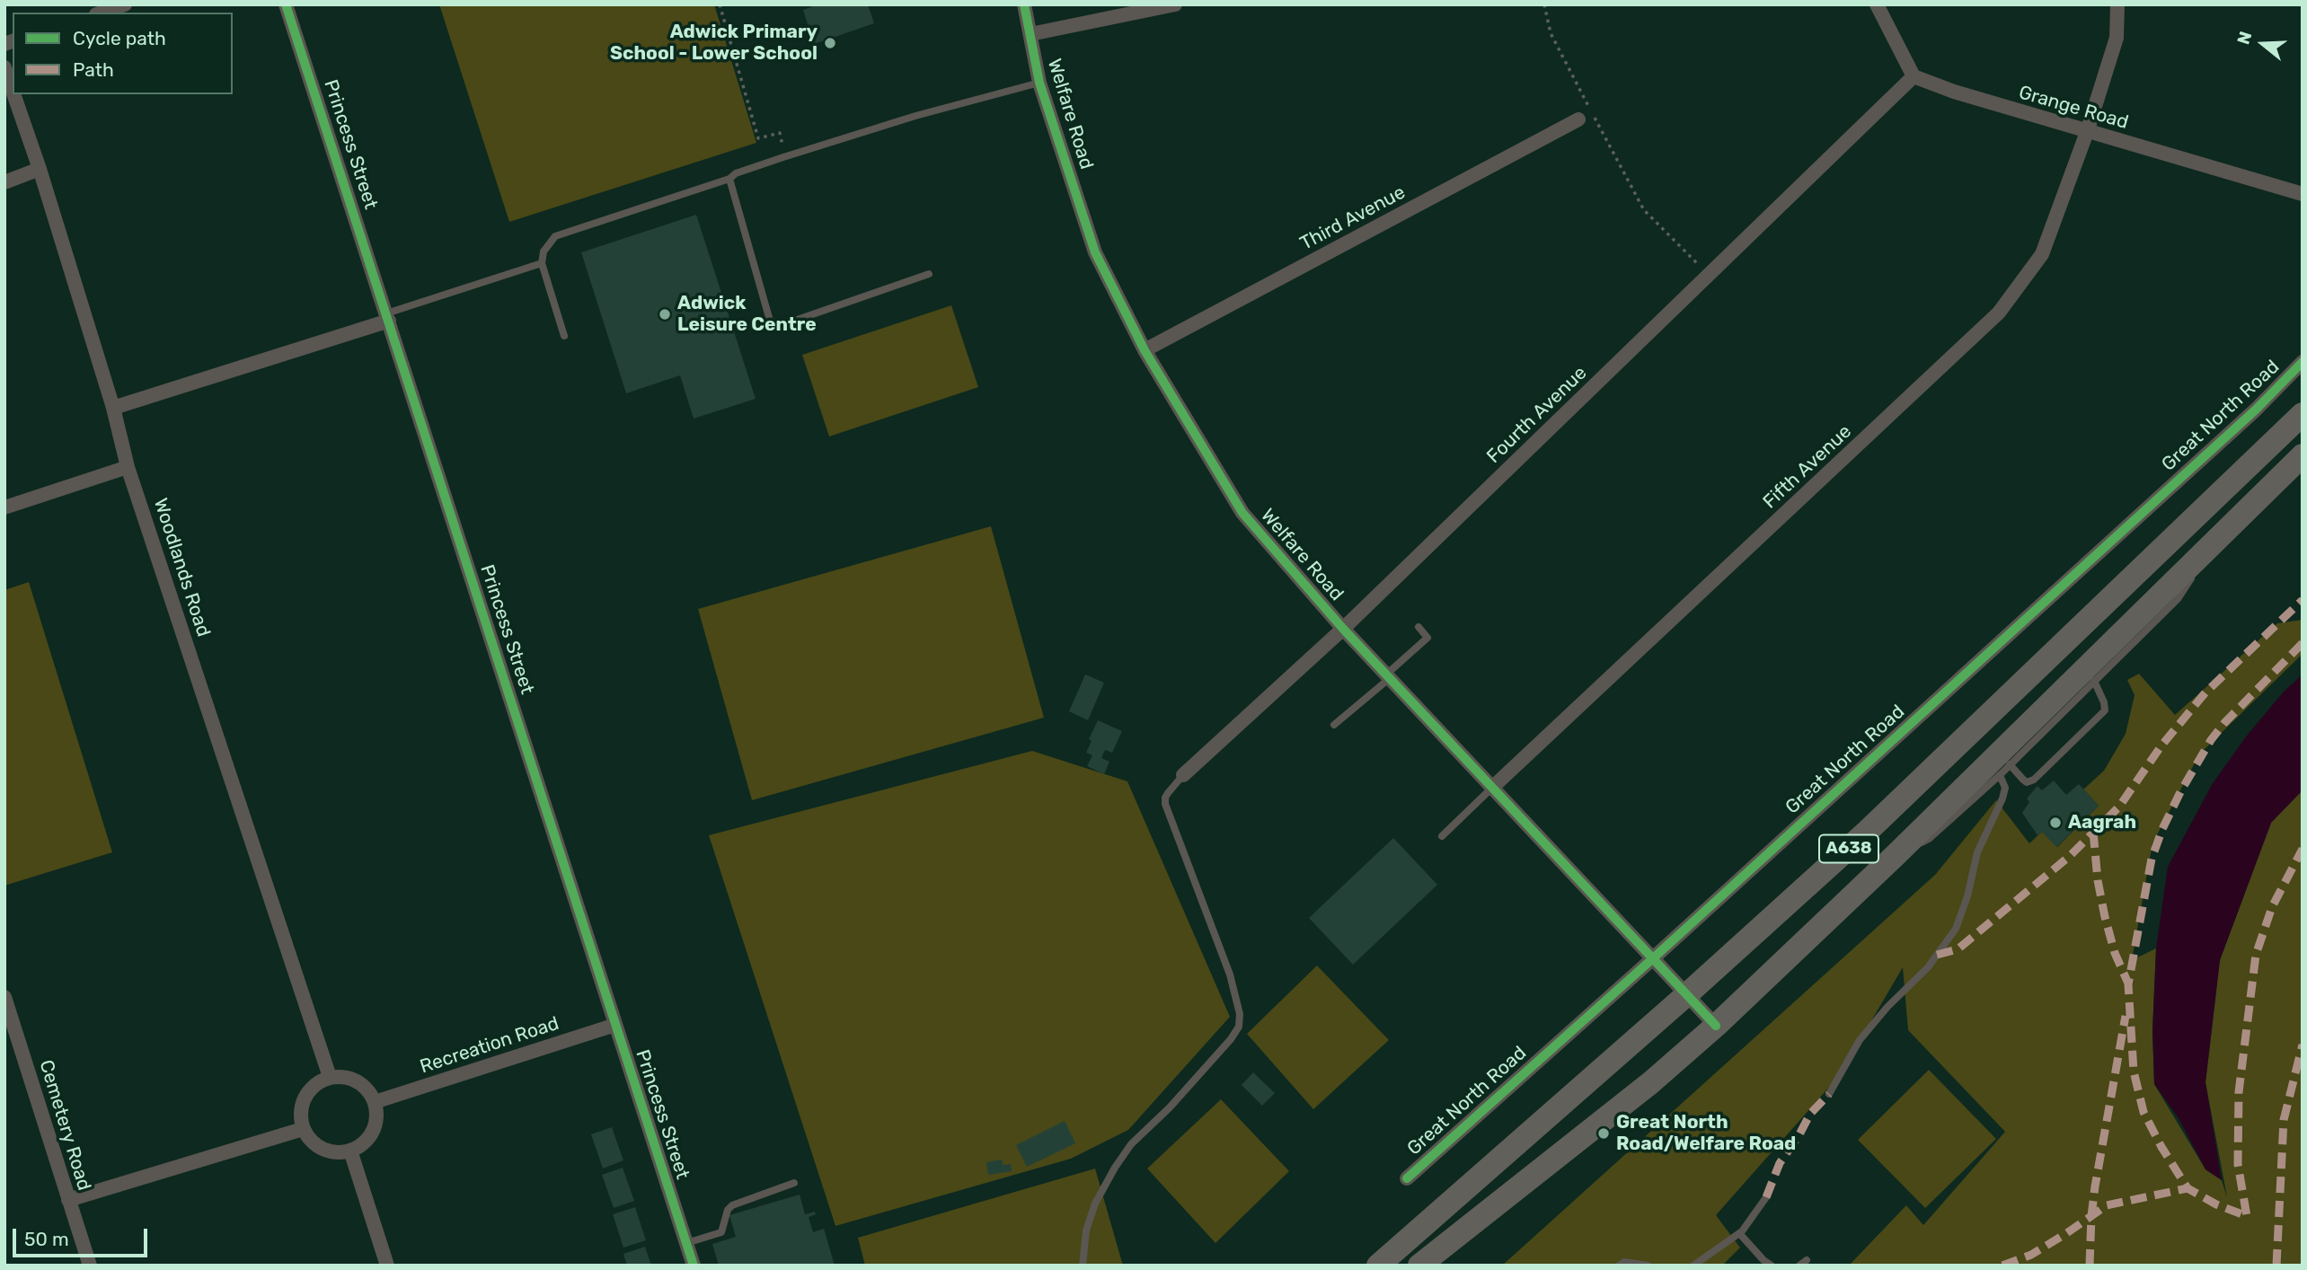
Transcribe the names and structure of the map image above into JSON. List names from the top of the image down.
{
  "streets": {
    "highway": ["A638"],
    "street": [
      "Grange Road",
      "Welfare Road",
      "Princess Street",
      "Third Avenue",
      "Fourth Avenue",
      "Great North Road",
      "Fifth Avenue",
      "Woodlands Road",
      "Recreation Road",
      "Cemetery Road"
    ]
  },
  "crossings": [
    ["Grange Road", "Fourth Avenue"],
    ["Grange Road", "Fifth Avenue"],
    ["Welfare Road", "Third Avenue"],
    ["Welfare Road", "Fourth Avenue"],
    ["Welfare Road", "Great North Road"],
    ["Welfare Road", "Fifth Avenue"],
    ["Welfare Road", "A638"],
    ["Princess Street", "Recreation Road"],
    ["Woodlands Road", "Recreation Road"]
  ],
  "places": [
    "Adwick Primary School - Lower School",
    "Adwick Leisure Centre",
    "Aagrah",
    "Great North Road/Welfare Road"
  ],
  "legend": ["Cycle path", "Path"],
  "scale_bar": "50 m",
  "north": "left"
}
